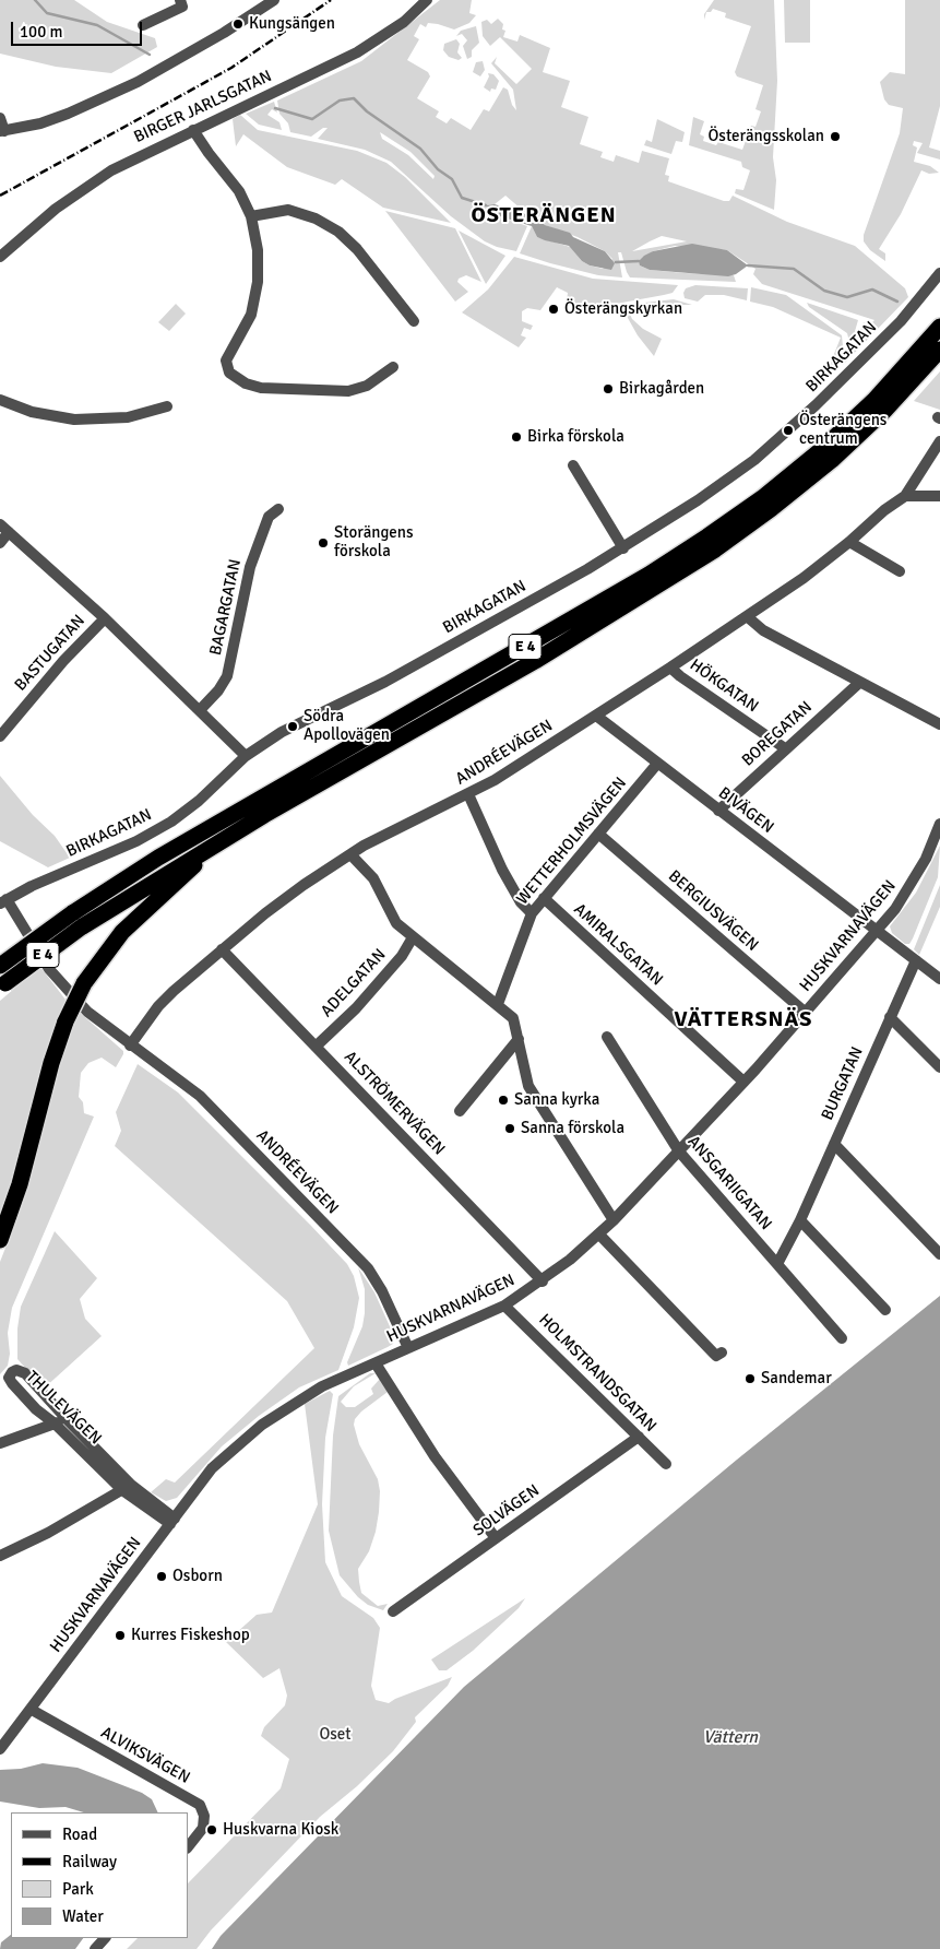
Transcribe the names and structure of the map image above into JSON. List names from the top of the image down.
{
  "streets": {
    "highway": ["E 4"],
    "street": [
      "BIRGER JARLSGATAN",
      "BIRKAGATAN",
      "BAGARGATAN",
      "BASTUGATAN",
      "HÖKGATAN",
      "BOREGATAN",
      "ANDRÉEVÄGEN",
      "BIVÄGEN",
      "WETTERHOLMSVÄGEN",
      "BERGIUSVÄGEN",
      "HUSKVARNAVÄGEN",
      "AMIRALSGATAN",
      "ADELGATAN",
      "BURGATAN",
      "ALSTRÖMERVÄGEN",
      "ANSGARIIGATAN",
      "HOLMSTRANDSGATAN",
      "THULEVÄGEN",
      "SOLVÄGEN",
      "ALVIKSVÄGEN"
    ]
  },
  "crossings": [
    ["BIRKAGATAN", "ANDRÉEVÄGEN"],
    ["HÖKGATAN", "BOREGATAN"],
    ["HÖKGATAN", "ANDRÉEVÄGEN"],
    ["BOREGATAN", "BIVÄGEN"],
    ["ANDRÉEVÄGEN", "BIVÄGEN"],
    ["ANDRÉEVÄGEN", "HUSKVARNAVÄGEN"],
    ["ANDRÉEVÄGEN", "ALSTRÖMERVÄGEN"],
    ["BIVÄGEN", "WETTERHOLMSVÄGEN"],
    ["BIVÄGEN", "HUSKVARNAVÄGEN"],
    ["BIVÄGEN", "BURGATAN"],
    ["WETTERHOLMSVÄGEN", "BERGIUSVÄGEN"],
    ["WETTERHOLMSVÄGEN", "AMIRALSGATAN"],
    ["BERGIUSVÄGEN", "HUSKVARNAVÄGEN"],
    ["HUSKVARNAVÄGEN", "AMIRALSGATAN"],
    ["HUSKVARNAVÄGEN", "ALSTRÖMERVÄGEN"],
    ["HUSKVARNAVÄGEN", "ANSGARIIGATAN"],
    ["HUSKVARNAVÄGEN", "HOLMSTRANDSGATAN"],
    ["HUSKVARNAVÄGEN", "THULEVÄGEN"],
    ["HUSKVARNAVÄGEN", "ALVIKSVÄGEN"],
    ["ADELGATAN", "ALSTRÖMERVÄGEN"],
    ["BURGATAN", "ANSGARIIGATAN"],
    ["HOLMSTRANDSGATAN", "SOLVÄGEN"]
  ],
  "districts": ["ÖSTERÄNGEN", "VÄTTERSNÄS"],
  "water": ["Vättern"],
  "parks": ["Oset"],
  "places": [
    "Kungsängen",
    "Österängsskolan",
    "Österängskyrkan",
    "Birkagården",
    "Österängens centrum",
    "Birka förskola",
    "Storängens förskola",
    "Södra Apollovägen",
    "Sanna kyrka",
    "Sanna förskola",
    "Sandemar",
    "Osborn",
    "Kurres Fiskeshop",
    "Huskvarna Kiosk"
  ],
  "legend": [
    "Road",
    "Railway",
    "Park",
    "Water"
  ],
  "scale_bar": "100 m"
}
